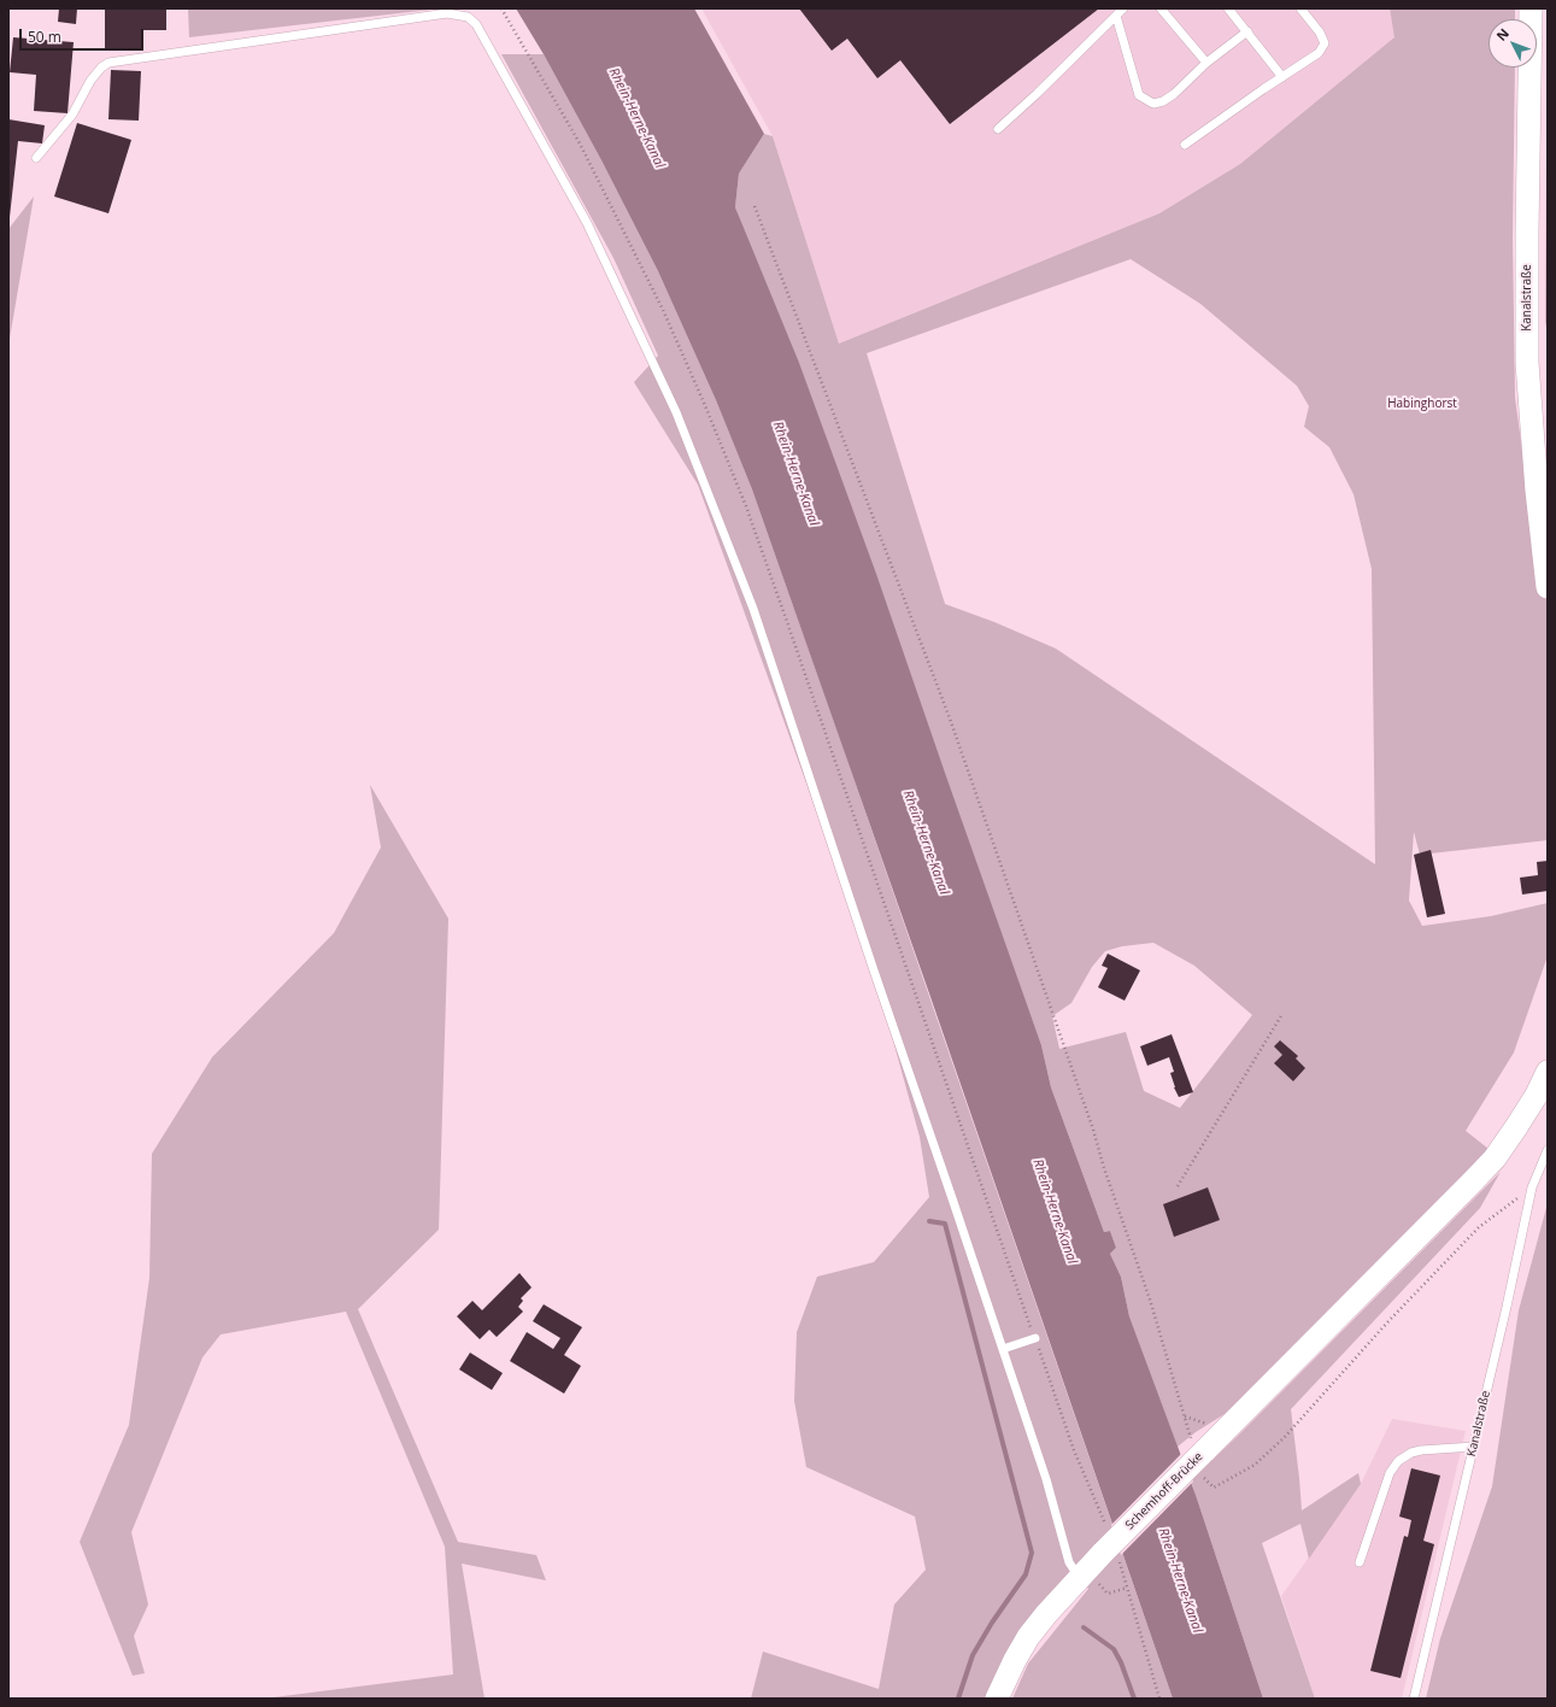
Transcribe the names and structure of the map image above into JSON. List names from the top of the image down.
{
  "streets": {
    "main road": ["Kanalstraße", "Schemhoff-Brücke"]
  },
  "water": ["Rhein-Herne-Kanal"],
  "parks": ["Habinghorst"],
  "scale_bar": "50 m",
  "north": "top left"
}
